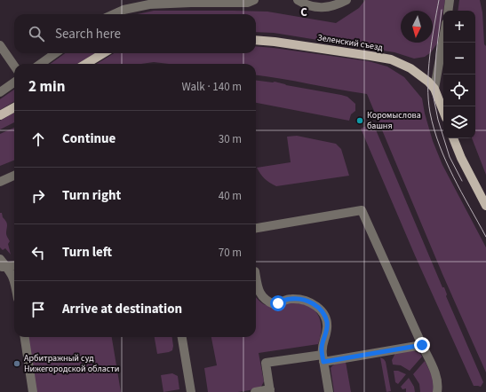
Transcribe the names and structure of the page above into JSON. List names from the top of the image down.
{
  "streets": {
    "main road": ["Зеленский съезд"]
  },
  "places": ["Коромыслова башня", "Арбитражный суд Нижегородской области"],
  "north": "bottom",
  "page": {
    "map_buttons": ["+", "−"],
    "search": "Search here",
    "heading": ["2 min", "Walk · 140 m"],
    "list": [
      ["Continue", "30 m"],
      ["Turn right", "40 m"],
      ["Turn left", "70 m"],
      "Arrive at destination"
    ]
  },
  "grid": {
    "columns": ["C"]
  }
}
